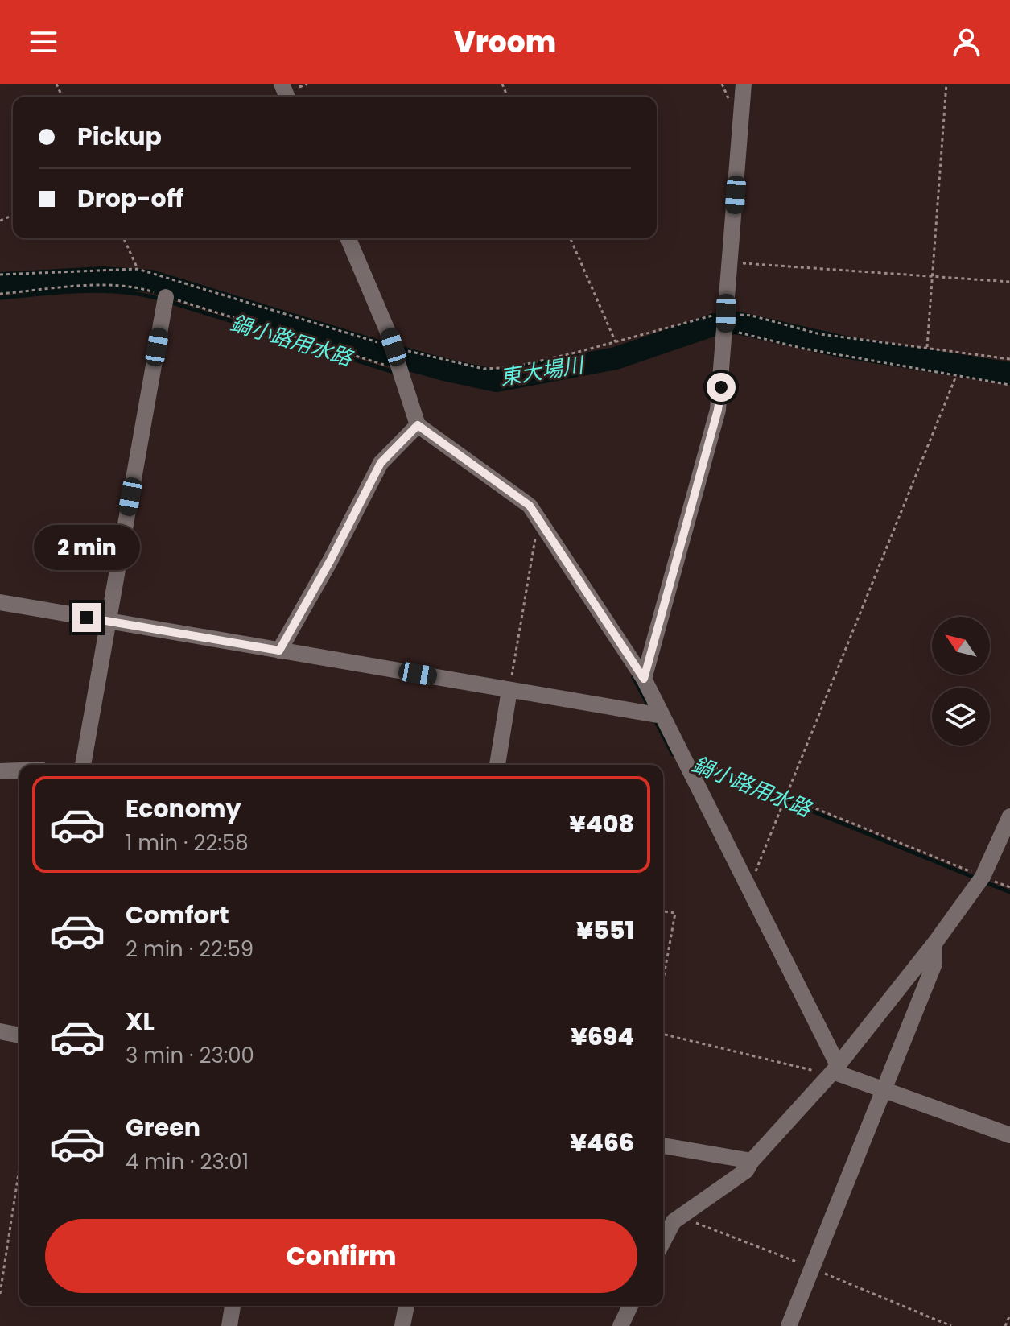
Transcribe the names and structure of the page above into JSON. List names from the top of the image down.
{
  "water": ["鍋小路用水路", "東大場川"],
  "north": "top left",
  "page": {
    "header": "Vroom",
    "banner": ["Pickup", "Drop-off"],
    "bubble": "2 min",
    "list": [
      {
        "name": "Economy",
        "note": "1 min · 22:58",
        "value": "¥408"
      },
      {
        "name": "Comfort",
        "note": "2 min · 22:59",
        "value": "¥551"
      },
      {
        "name": "XL",
        "note": "3 min · 23:00",
        "value": "¥694"
      },
      {
        "name": "Green",
        "note": "4 min · 23:01",
        "value": "¥466"
      }
    ],
    "buttons": "Confirm"
  }
}
